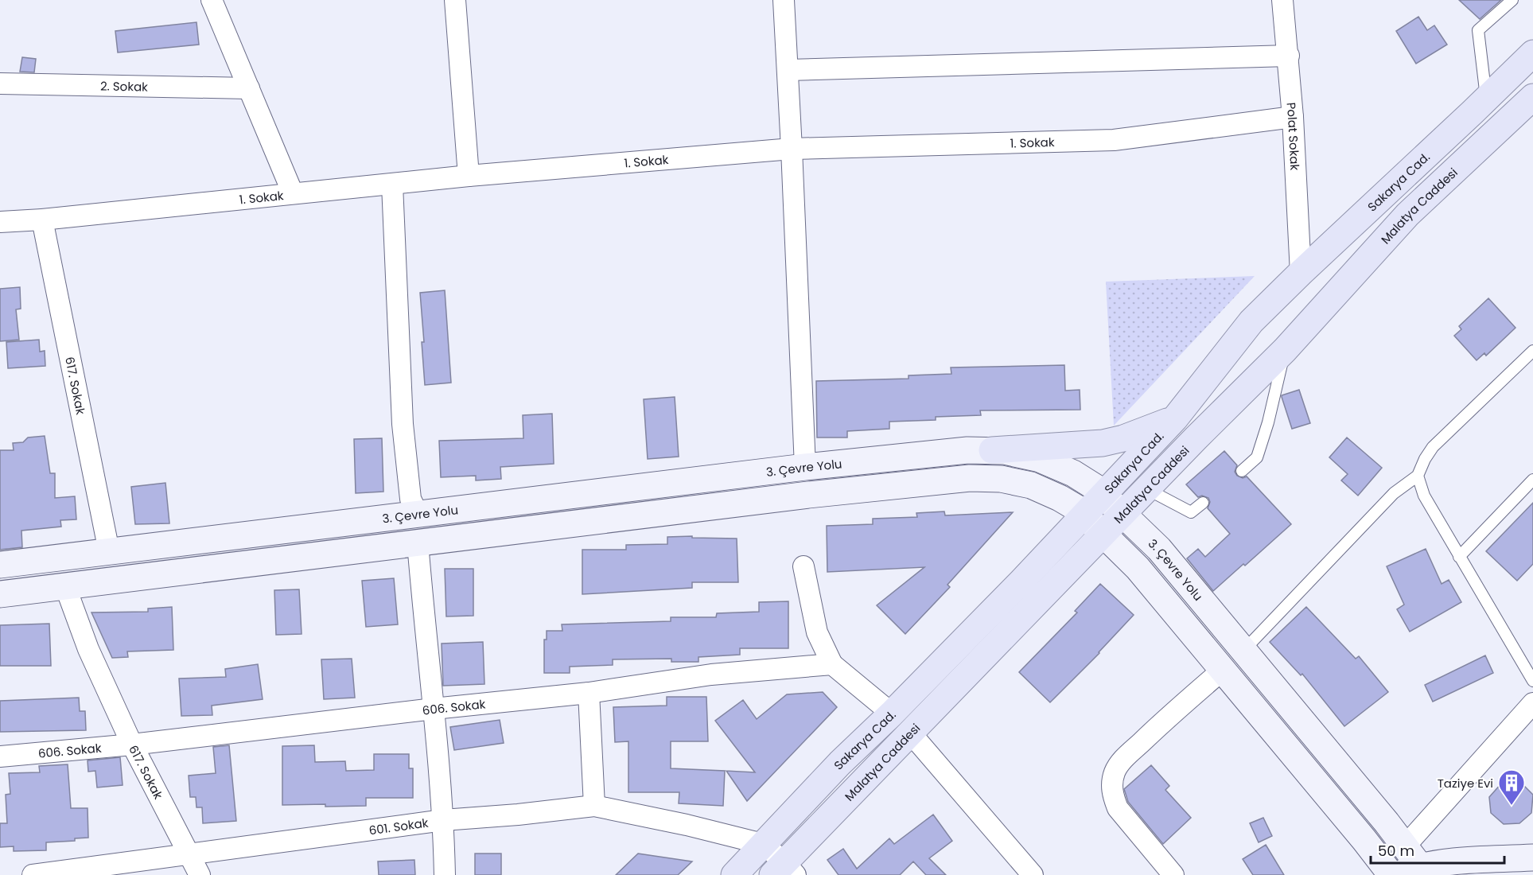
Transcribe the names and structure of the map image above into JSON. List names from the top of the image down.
{
  "streets": {
    "main road": ["Sakarya Cad.", "Malatya Caddesi", "3. Çevre Yolu"],
    "street": [
      "2. Sokak",
      "Polat Sokak",
      "1. Sokak",
      "617. Sokak",
      "606. Sokak",
      "601. Sokak"
    ]
  },
  "crossings": [
    ["Polat Sokak", "1. Sokak"],
    ["Polat Sokak", "Sakarya Cad."],
    ["1. Sokak", "617. Sokak"],
    ["Sakarya Cad.", "3. Çevre Yolu"],
    ["Sakarya Cad.", "601. Sokak"],
    ["Malatya Caddesi", "3. Çevre Yolu"],
    ["617. Sokak", "3. Çevre Yolu"],
    ["617. Sokak", "606. Sokak"],
    ["617. Sokak", "601. Sokak"]
  ],
  "places": {
    "building": ["Taziye Evi"]
  },
  "scale_bar": "50 m"
}
